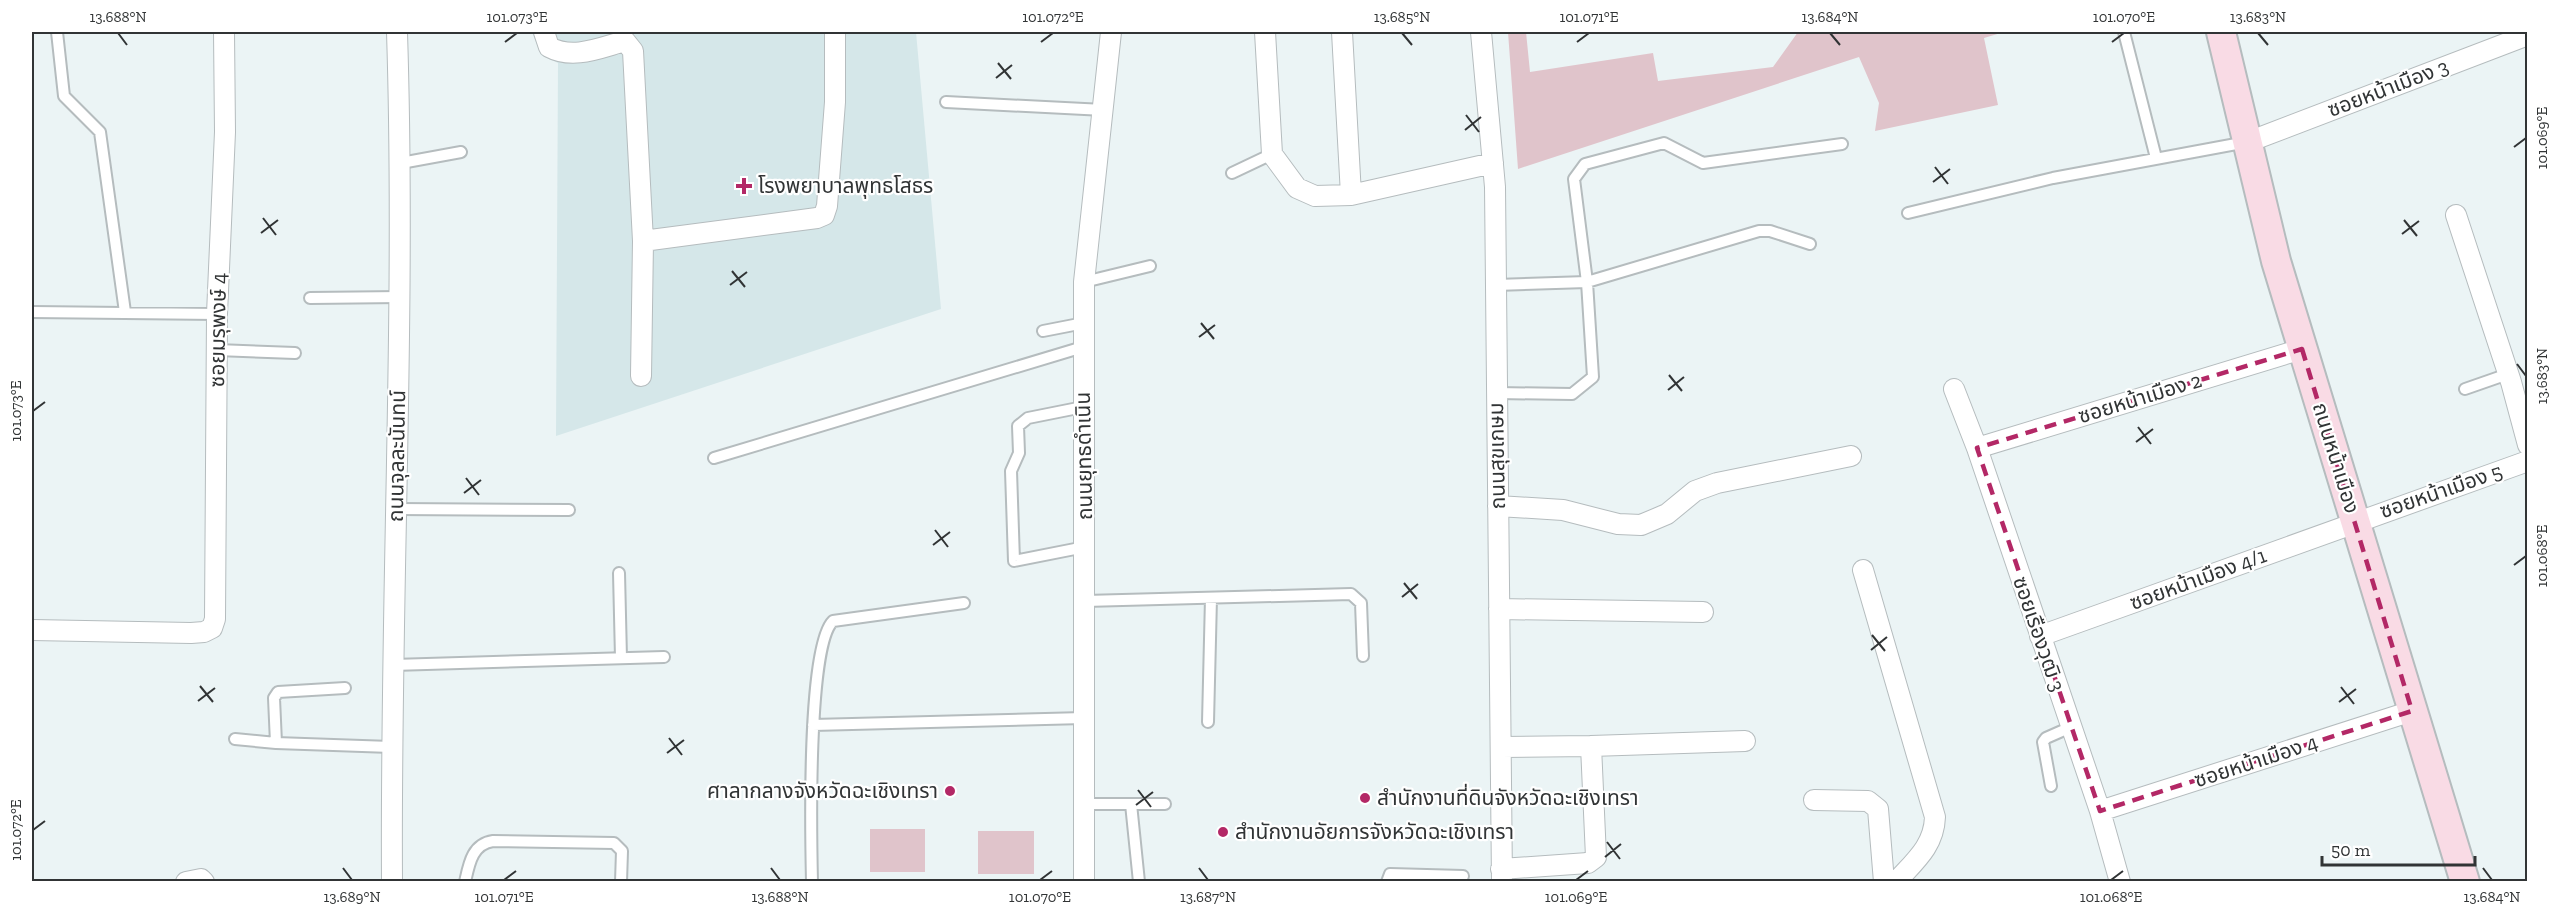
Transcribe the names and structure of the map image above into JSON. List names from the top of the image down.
{
  "streets": {
    "street": [
      "ซอยหน้าเมือง 3",
      "ซอยมรุพงษ์ 4",
      "ซอยหน้าเมือง 2",
      "ถนนจุลละนันทน์",
      "ถนนยุทธดำเนิน",
      "ถนนสุขเกษม",
      "ถนนหน้าเมือง",
      "ซอยหน้าเมือง 5",
      "ซอยหน้าเมือง 4/1",
      "ซอยเรืองวุฒิ 3",
      "ซอยหน้าเมือง 4"
    ]
  },
  "crossings": [
    ["ซอยหน้าเมือง 3", "ถนนหน้าเมือง"],
    ["ซอยหน้าเมือง 2", "ถนนหน้าเมือง"],
    ["ซอยหน้าเมือง 2", "ซอยเรืองวุฒิ 3"],
    ["ถนนหน้าเมือง", "ซอยหน้าเมือง 5"],
    ["ถนนหน้าเมือง", "ซอยหน้าเมือง 4/1"],
    ["ถนนหน้าเมือง", "ซอยหน้าเมือง 4"],
    ["ซอยหน้าเมือง 5", "ซอยหน้าเมือง 4/1"],
    ["ซอยหน้าเมือง 4/1", "ซอยเรืองวุฒิ 3"],
    ["ซอยเรืองวุฒิ 3", "ซอยหน้าเมือง 4"]
  ],
  "places": {
    "health": ["โรงพยาบาลพุทธโสธร"],
    "other": ["ศาลากลางจังหวัดฉะเชิงเทรา", "สำนักงานที่ดินจังหวัดฉะเชิงเทรา", "สำนักงานอัยการจังหวัดฉะเชิงเทรา"]
  },
  "scale_bar": "50 m",
  "coordinates": [
    "13.688°N",
    "101.073°E",
    "101.072°E",
    "13.685°N",
    "101.071°E",
    "13.684°N",
    "101.070°E",
    "13.683°N",
    "101.069°E",
    "101.068°E",
    "13.689°N",
    "13.687°N"
  ]
}
